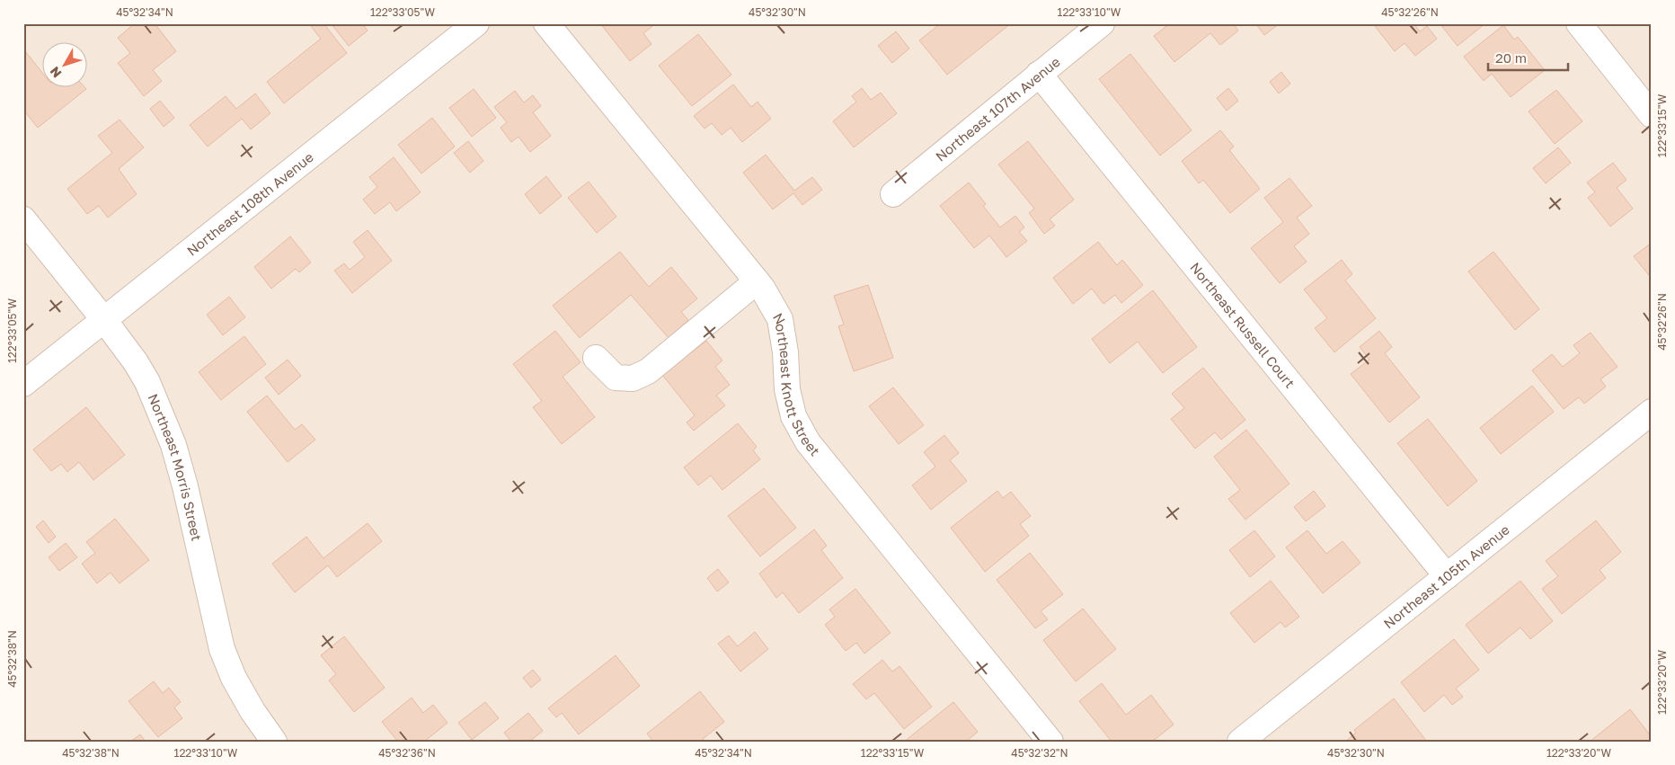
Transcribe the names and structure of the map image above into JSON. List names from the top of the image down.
{
  "streets": {
    "street": [
      "Northeast 107th Avenue",
      "Northeast 108th Avenue",
      "Northeast Russell Court",
      "Northeast Knott Street",
      "Northeast Morris Street",
      "Northeast 105th Avenue"
    ]
  },
  "crossings": [
    ["Northeast 107th Avenue", "Northeast Russell Court"],
    ["Northeast 108th Avenue", "Northeast Morris Street"],
    ["Northeast Russell Court", "Northeast 105th Avenue"]
  ],
  "scale_bar": "20 m",
  "north": "bottom left",
  "coordinates": [
    "45°32'34\"N",
    "122°33'05\"W",
    "45°32'30\"N",
    "122°33'10\"W",
    "45°32'26\"N",
    "122°33'15\"W",
    "45°32'38\"N",
    "122°33'20\"W",
    "45°32'36\"N",
    "45°32'32\"N"
  ]
}
